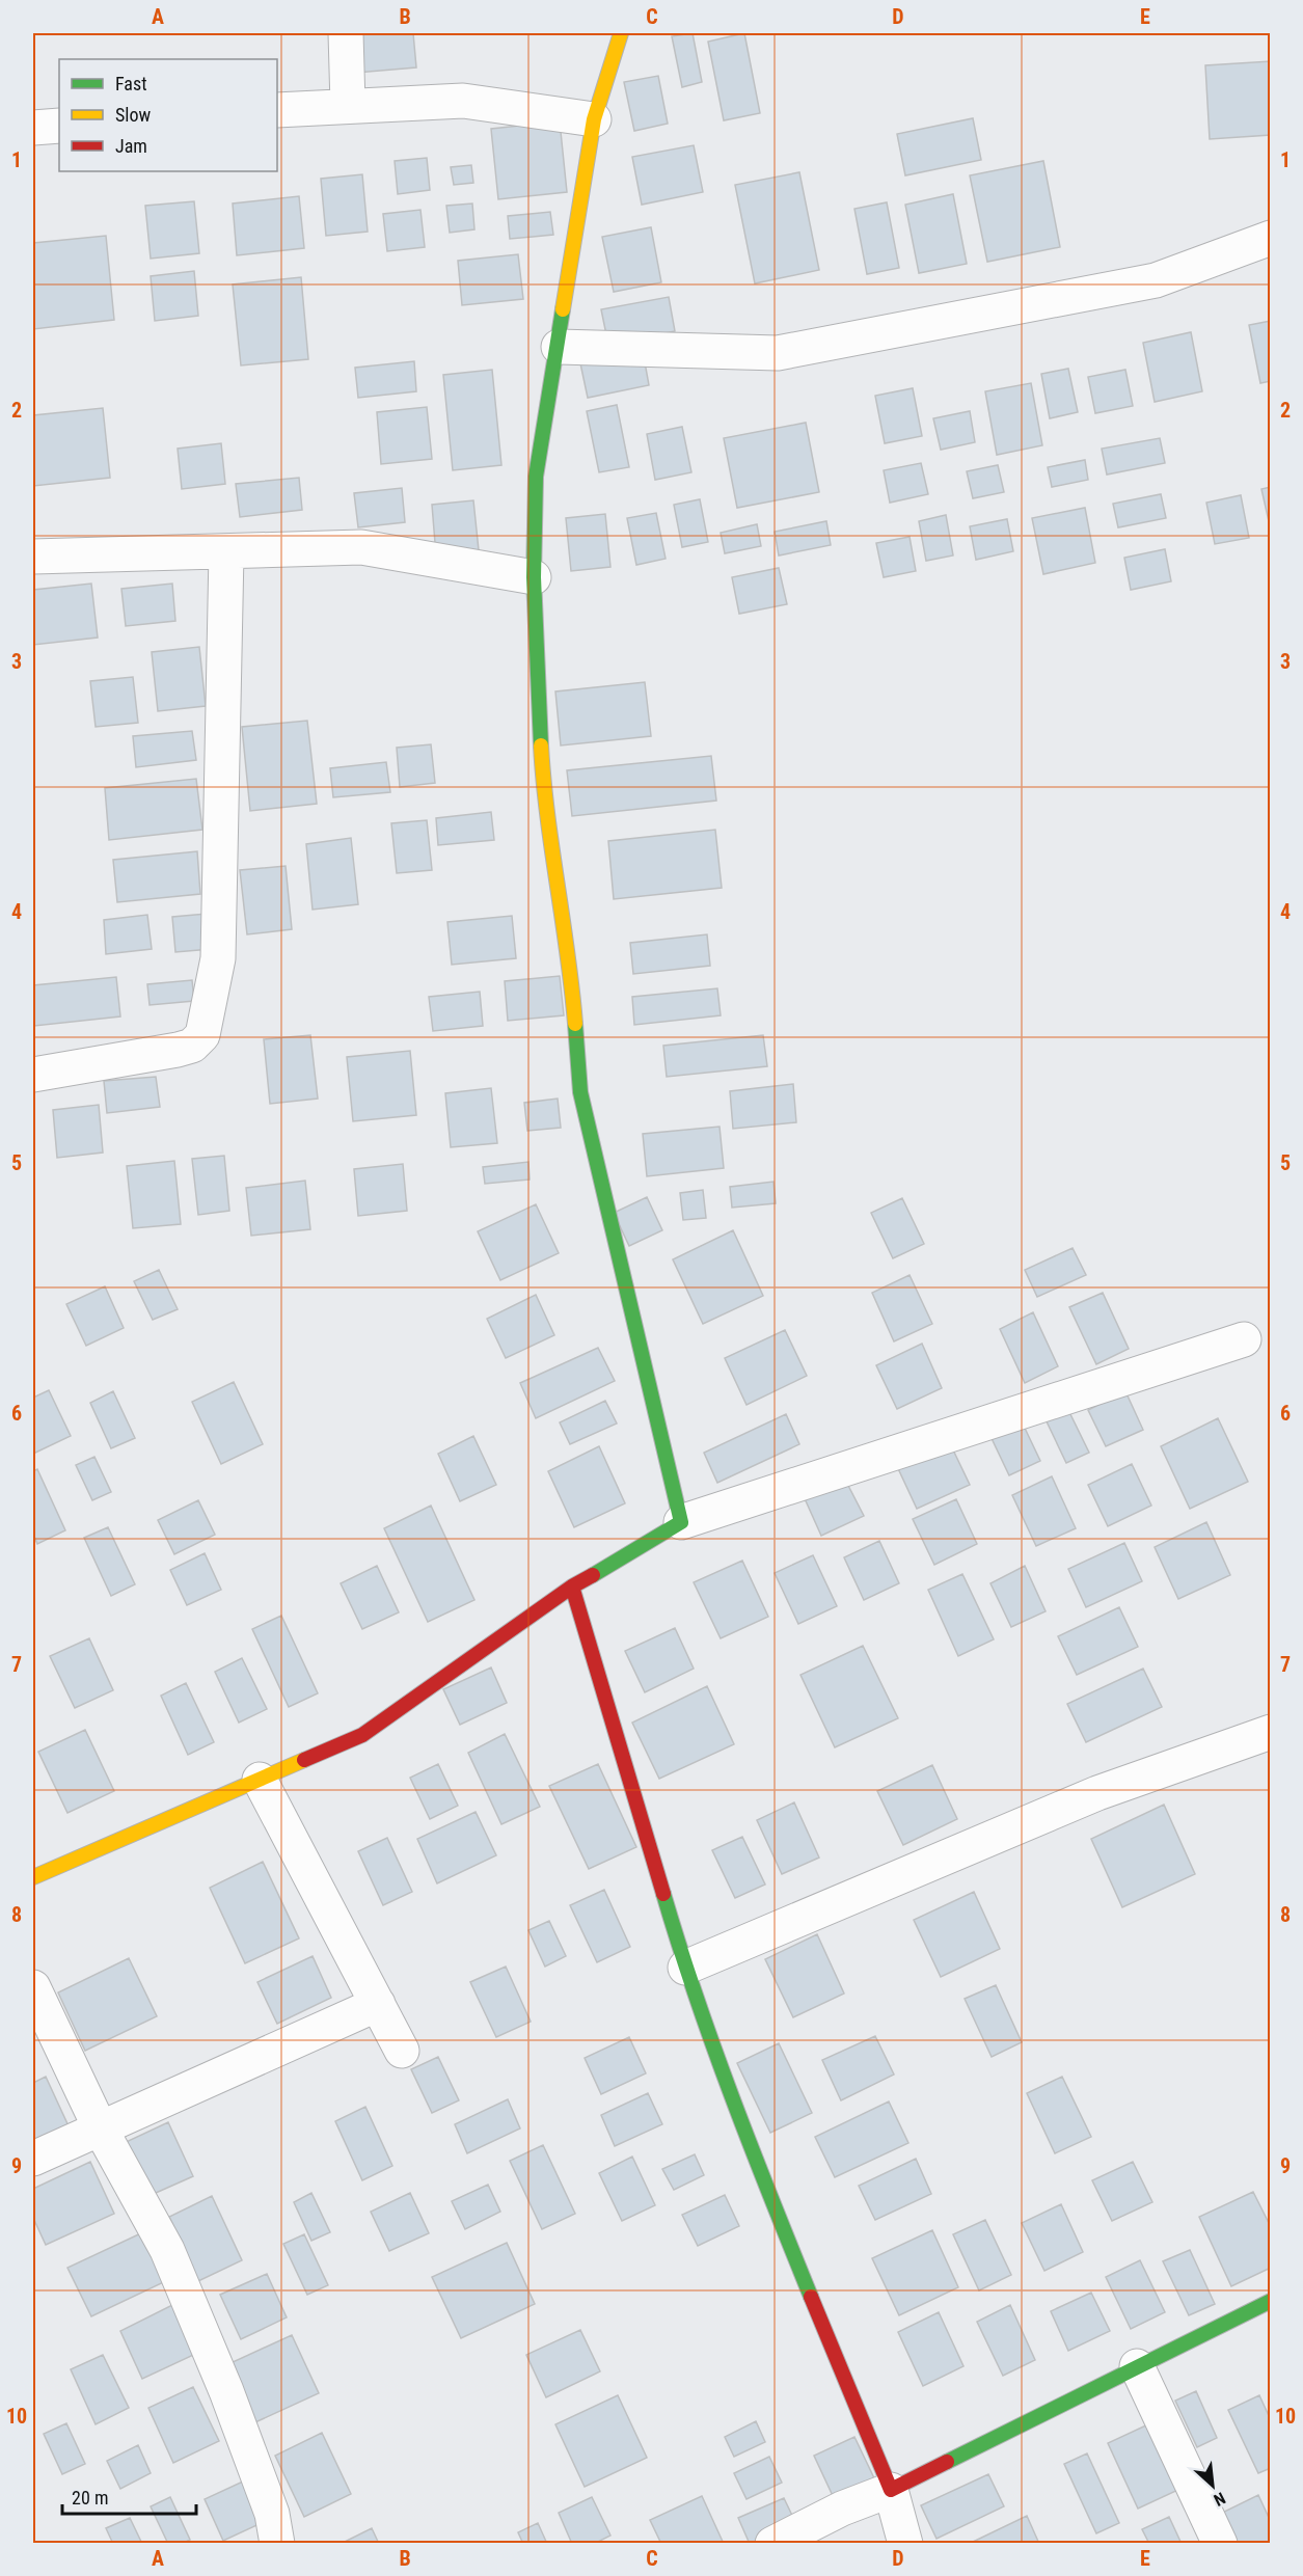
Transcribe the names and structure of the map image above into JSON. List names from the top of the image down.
{
  "legend": ["Fast", "Slow", "Jam"],
  "scale_bar": "20 m",
  "north": "bottom right",
  "grid": {
    "columns": [
      "A",
      "B",
      "C",
      "D",
      "E"
    ],
    "rows": [
      "1",
      "2",
      "3",
      "4",
      "5",
      "6",
      "7",
      "8",
      "9",
      "10"
    ]
  }
}
